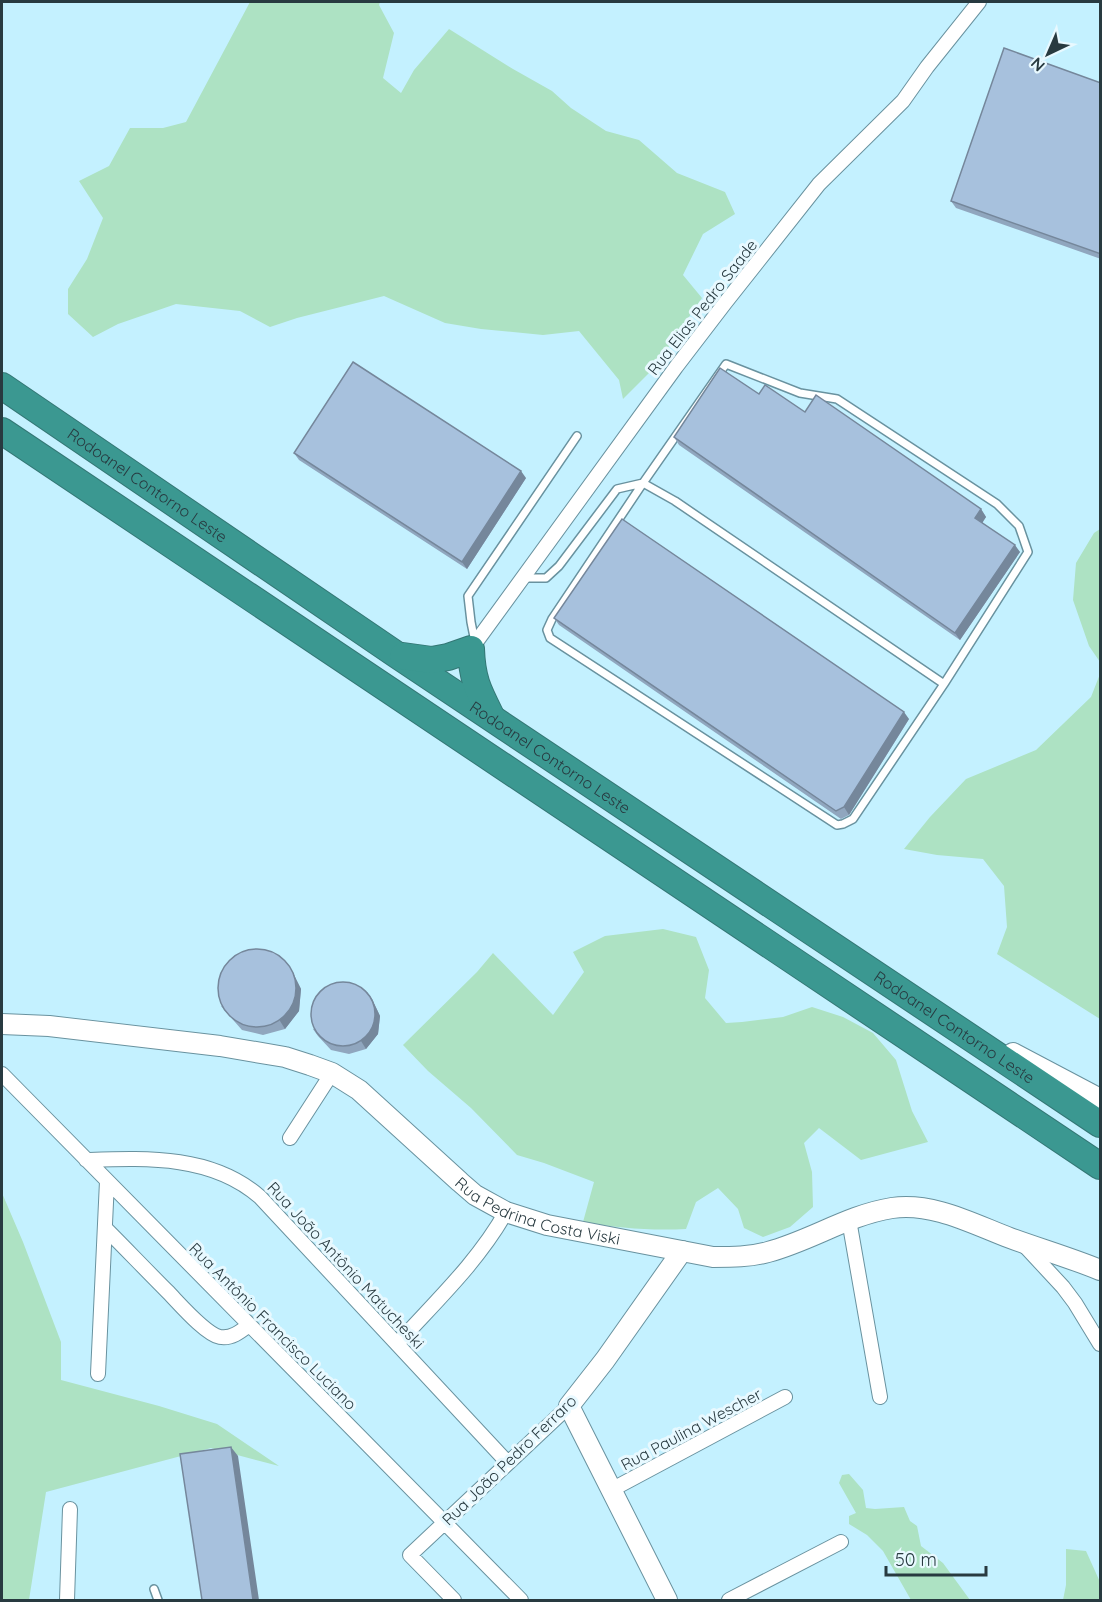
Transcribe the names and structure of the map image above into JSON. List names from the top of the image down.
{
  "streets": {
    "highway": ["Rodoanel Contorno Leste"],
    "street": [
      "Rua Elias Pedro Saade",
      "Rua Pedrina Costa Viski",
      "Rua João Antônio Matucheski",
      "Rua Antônio Francisco Luciano",
      "Rua Paulina Wescher",
      "Rua João Pedro Ferraro"
    ]
  },
  "crossings": [
    ["Rua Pedrina Costa Viski", "Rua João Pedro Ferraro"],
    ["Rua João Antônio Matucheski", "Rua Antônio Francisco Luciano"],
    ["Rua João Antônio Matucheski", "Rua João Pedro Ferraro"],
    ["Rua Antônio Francisco Luciano", "Rua João Pedro Ferraro"]
  ],
  "scale_bar": "50 m",
  "north": "bottom left"
}
